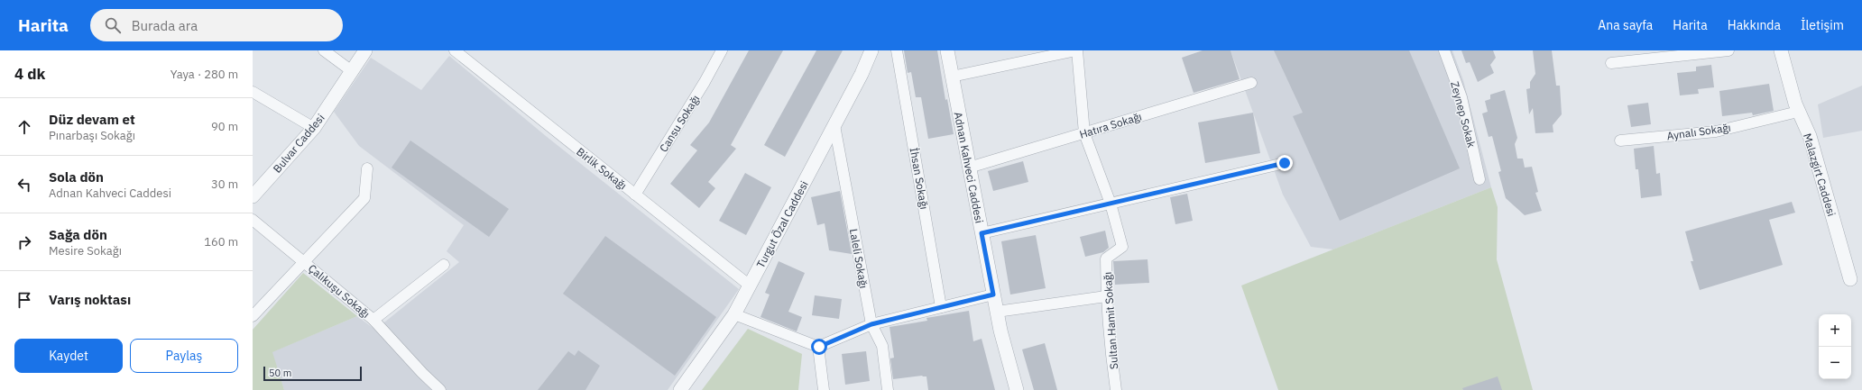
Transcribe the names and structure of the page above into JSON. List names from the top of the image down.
{
  "streets": {
    "street": [
      "Zeynep Sokak",
      "Cansu Sokağı",
      "Hatıra Sokağı",
      "Aynalı Sokağı",
      "Bulvar Caddesi",
      "Adnan Kahveci Caddesi",
      "Birlik Sokağı",
      "Malazgirt Caddesi",
      "İhsan Sokağı",
      "Turgut Özal Caddesi",
      "Laleli Sokağı",
      "Çalıkuşu Sokağı",
      "Sultan Hamit Sokağı"
    ]
  },
  "crossings": [
    ["Cansu Sokağı", "Birlik Sokağı"],
    ["Hatıra Sokağı", "Adnan Kahveci Caddesi"],
    ["Hatıra Sokağı", "Sultan Hamit Sokağı"],
    ["Aynalı Sokağı", "Malazgirt Caddesi"],
    ["Birlik Sokağı", "Turgut Özal Caddesi"],
    ["Turgut Özal Caddesi", "Laleli Sokağı"]
  ],
  "scale_bar": "50 m",
  "page": {
    "header": "Harita",
    "search": "Burada ara",
    "nav": [
      "Ana sayfa",
      "Harita",
      "Hakkında",
      "İletişim"
    ],
    "heading": ["4 dk", "Yaya · 280 m"],
    "list": [
      ["Düz devam et", "Pınarbaşı Sokağı", "90 m"],
      ["Sola dön", "Adnan Kahveci Caddesi", "30 m"],
      ["Sağa dön", "Mesire Sokağı", "160 m"],
      "Varış noktası"
    ],
    "map_buttons": ["+", "−"],
    "buttons": ["Kaydet", "Paylaş"],
    "scale": "50 m"
  }
}
